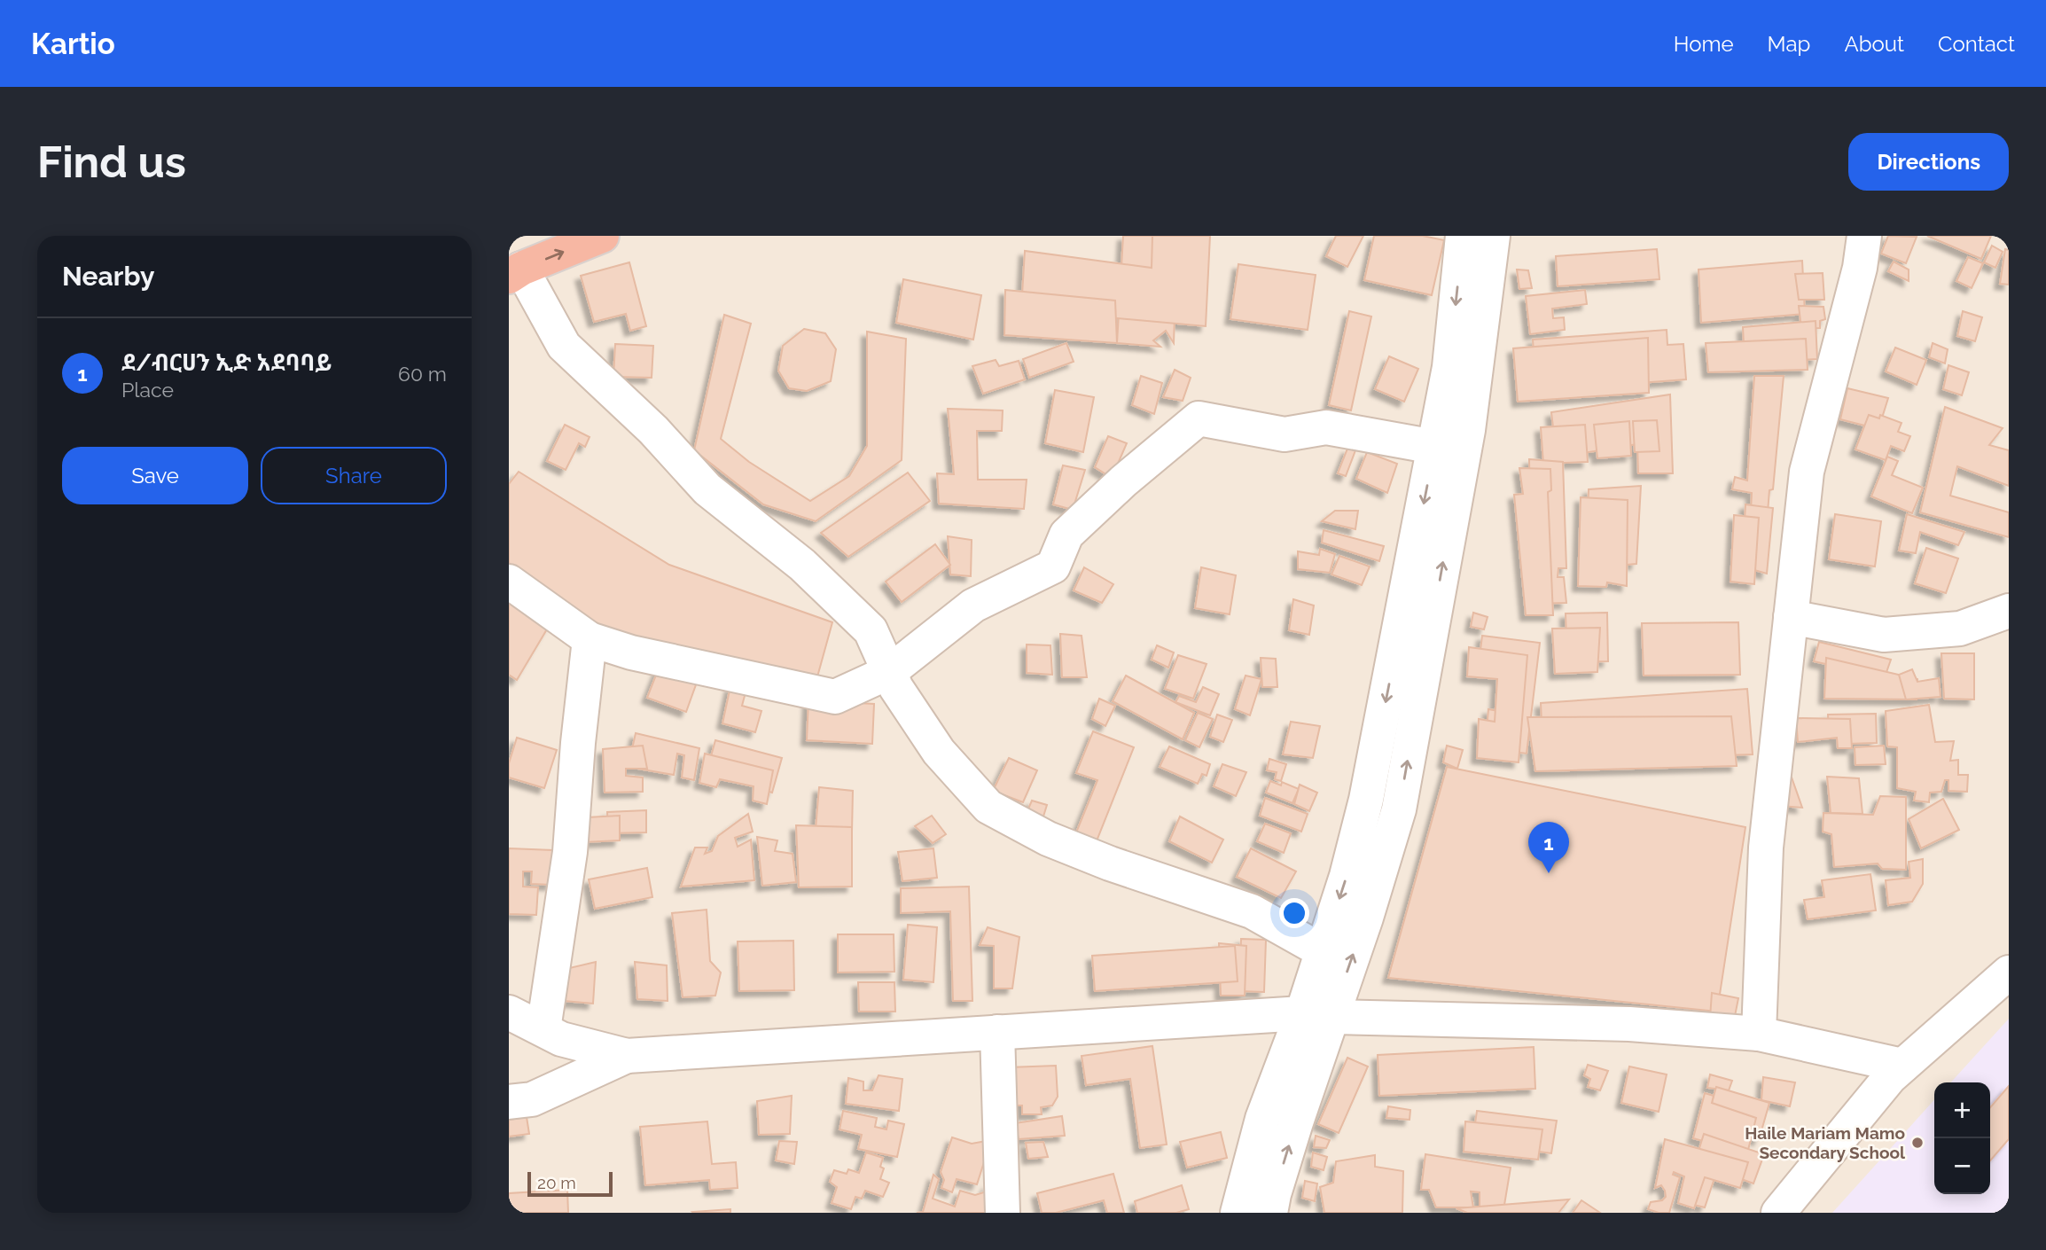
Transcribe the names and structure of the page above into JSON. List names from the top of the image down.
{
  "places": ["Haile Mariam Mamo Secondary School"],
  "scale_bar": "20 m",
  "page": {
    "header": "Kartio",
    "nav": [
      "Home",
      "Map",
      "About",
      "Contact"
    ],
    "buttons": [
      "Directions",
      ["Save", "Share"]
    ],
    "title": "Find us",
    "heading": "Nearby",
    "list": [
      {
        "mark": "1",
        "name": "ደ/ብርሀን ኢድ አደባባይ",
        "note": "Place",
        "value": "60 m"
      }
    ],
    "pins": "1",
    "map_buttons": ["+", "−"],
    "scale": "20 m"
  }
}
